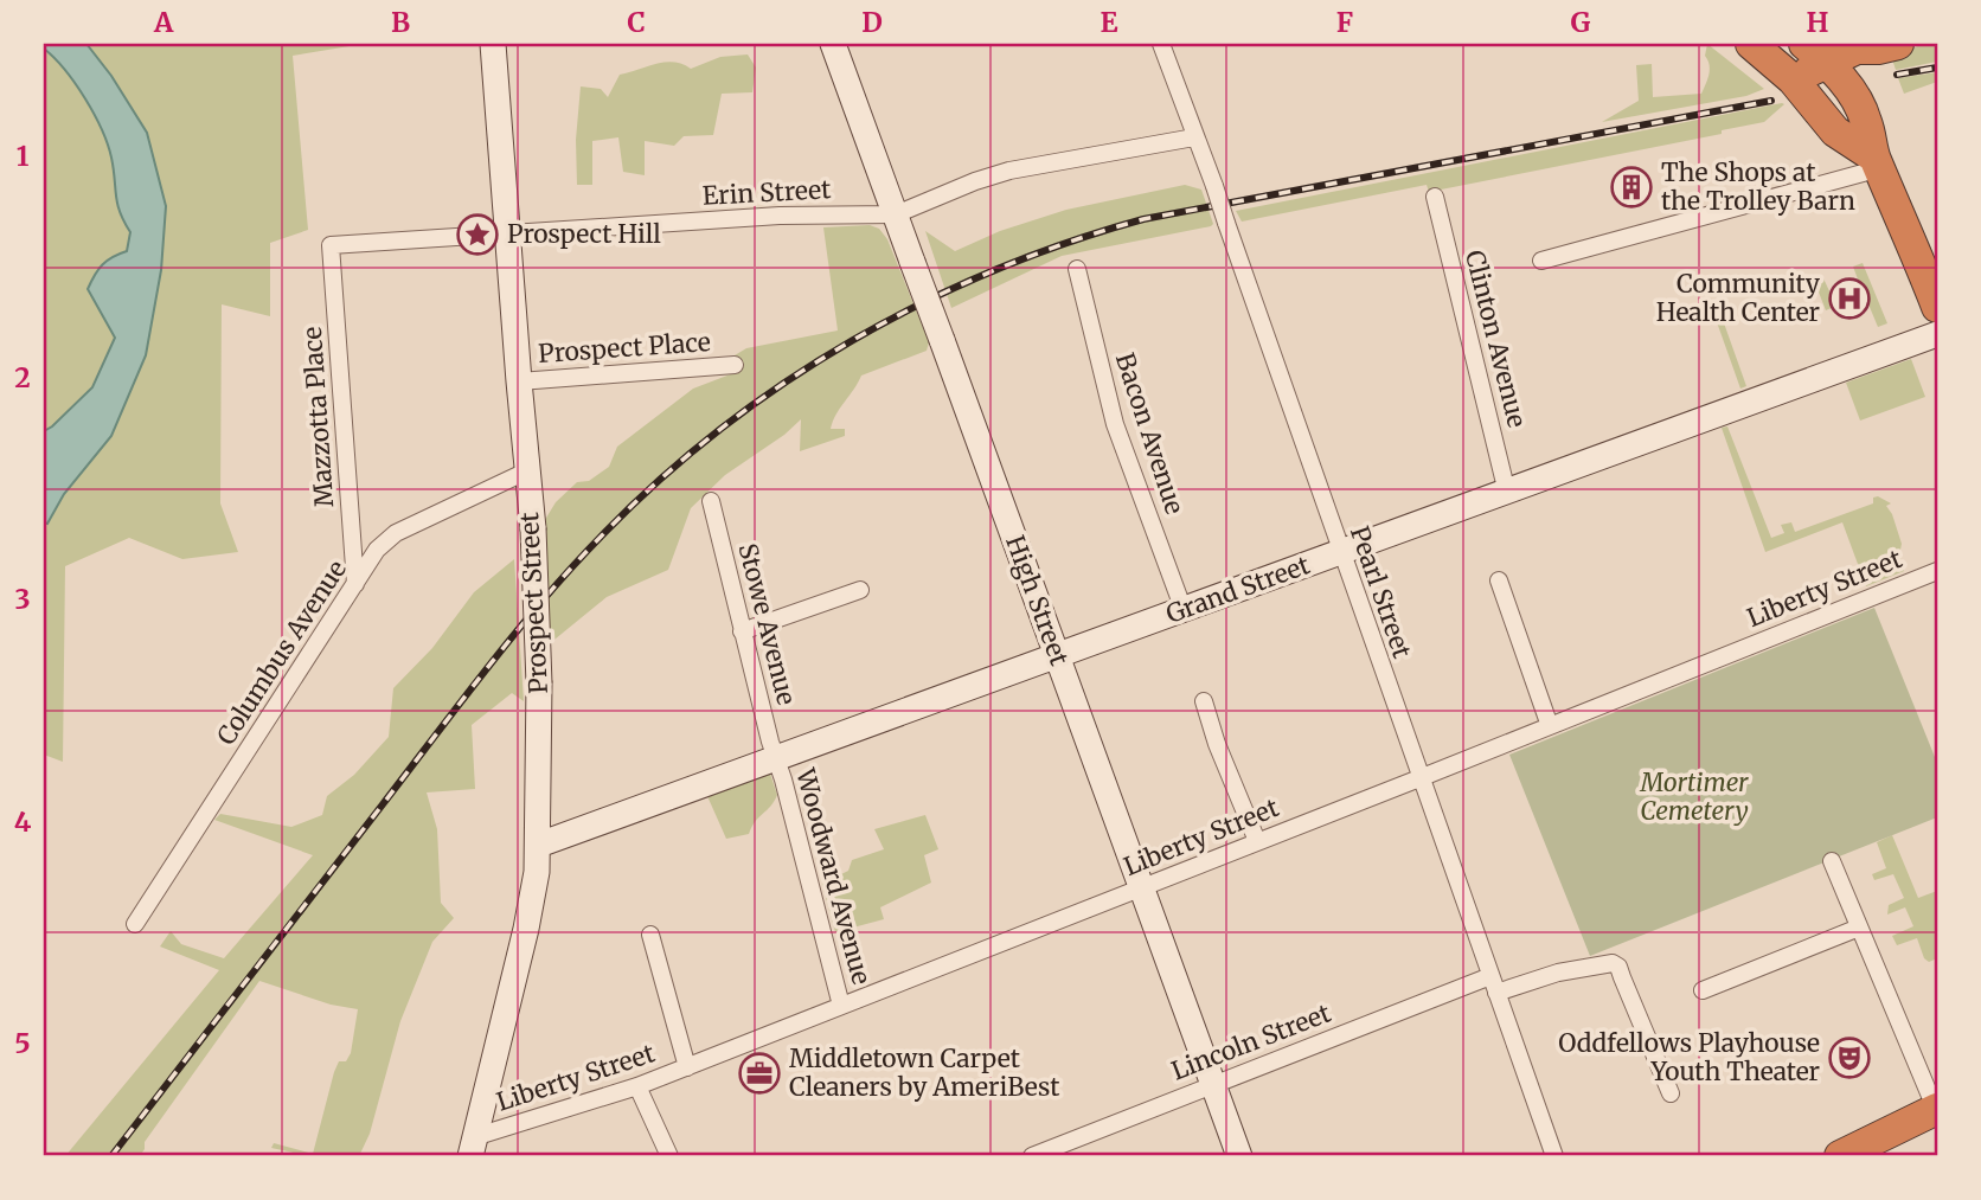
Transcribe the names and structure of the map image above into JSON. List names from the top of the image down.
{
  "streets": {
    "street": [
      "Erin Street",
      "Clinton Avenue",
      "Prospect Place",
      "Mazzotta Place",
      "Bacon Avenue",
      "Liberty Street",
      "Grand Street",
      "Pearl Street",
      "High Street",
      "Prospect Street",
      "Stowe Avenue",
      "Columbus Avenue",
      "Woodward Avenue",
      "Lincoln Street"
    ]
  },
  "crossings": [
    ["Erin Street", "Mazzotta Place"],
    ["Erin Street", "Pearl Street"],
    ["Erin Street", "High Street"],
    ["Erin Street", "Prospect Street"],
    ["Clinton Avenue", "Grand Street"],
    ["Prospect Place", "Prospect Street"],
    ["Mazzotta Place", "Columbus Avenue"],
    ["Bacon Avenue", "Grand Street"],
    ["Liberty Street", "Pearl Street"],
    ["Liberty Street", "High Street"],
    ["Liberty Street", "Prospect Street"],
    ["Liberty Street", "Woodward Avenue"],
    ["Grand Street", "Pearl Street"],
    ["Grand Street", "High Street"],
    ["Grand Street", "Prospect Street"],
    ["Grand Street", "Stowe Avenue"],
    ["Grand Street", "Woodward Avenue"],
    ["Pearl Street", "Lincoln Street"],
    ["High Street", "Lincoln Street"],
    ["Prospect Street", "Columbus Avenue"],
    ["Stowe Avenue", "Woodward Avenue"]
  ],
  "parks": ["Mortimer Cemetery"],
  "places": {
    "building": ["The Shops at the Trolley Barn"],
    "place": ["Prospect Hill"],
    "hospital": ["Community Health Center"],
    "theatre": ["Oddfellows Playhouse Youth Theater"],
    "office": ["Middletown Carpet Cleaners by AmeriBest"]
  },
  "grid": {
    "columns": [
      "A",
      "B",
      "C",
      "D",
      "E",
      "F",
      "G",
      "H"
    ],
    "rows": [
      "1",
      "2",
      "3",
      "4",
      "5"
    ]
  }
}
